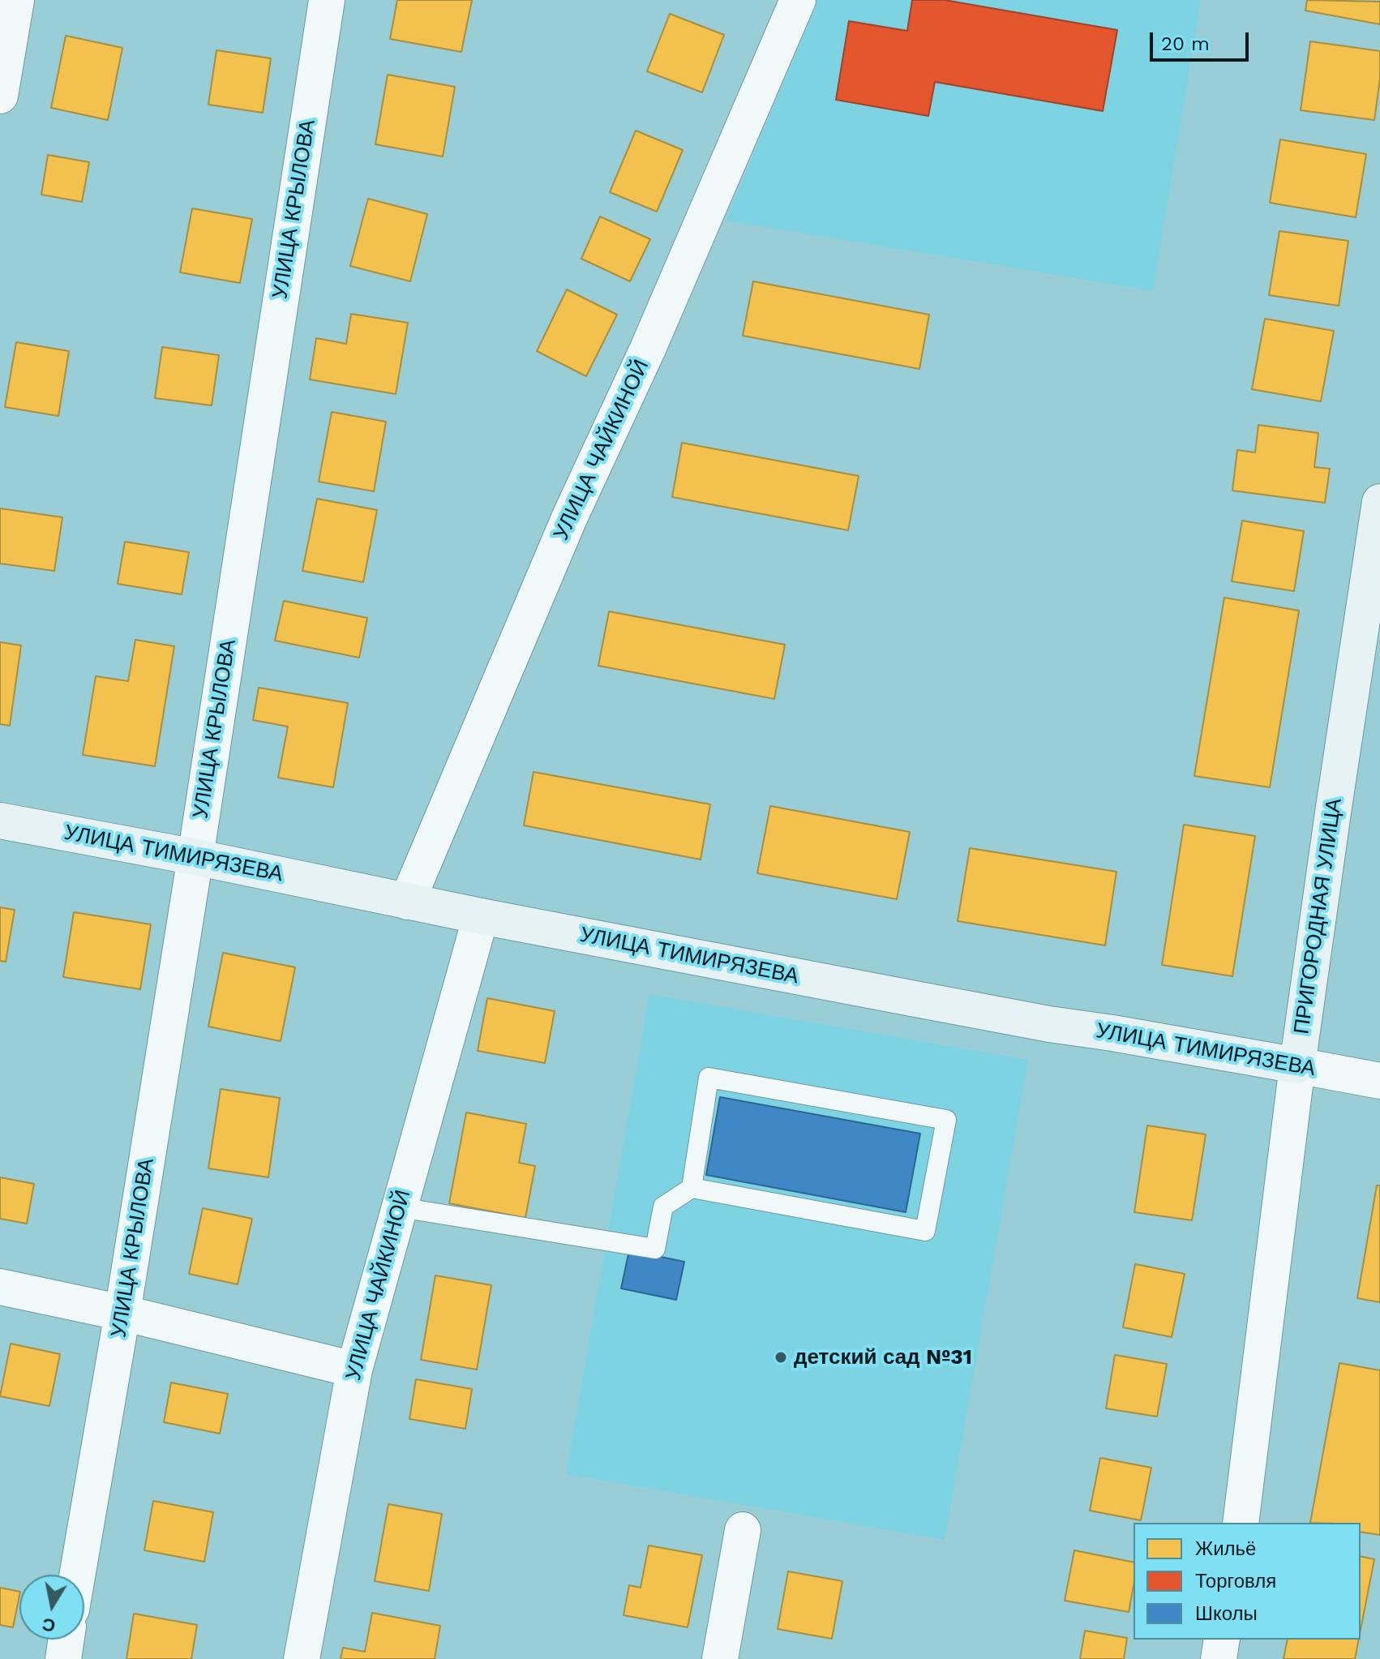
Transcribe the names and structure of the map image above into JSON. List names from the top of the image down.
{
  "streets": {
    "street": [
      "УЛИЦА КРЫЛОВА",
      "УЛИЦА ЧАЙКИНОЙ",
      "УЛИЦА ТИМИРЯЗЕВА",
      "ПРИГОРОДНАЯ УЛИЦА"
    ]
  },
  "crossings": [
    ["УЛИЦА КРЫЛОВА", "УЛИЦА ТИМИРЯЗЕВА"],
    ["УЛИЦА ЧАЙКИНОЙ", "УЛИЦА ТИМИРЯЗЕВА"],
    ["УЛИЦА ТИМИРЯЗЕВА", "ПРИГОРОДНАЯ УЛИЦА"]
  ],
  "places": ["детский сад №31"],
  "legend": ["Жильё", "Торговля", "Школы"],
  "scale_bar": "20 m",
  "north": "bottom"
}
